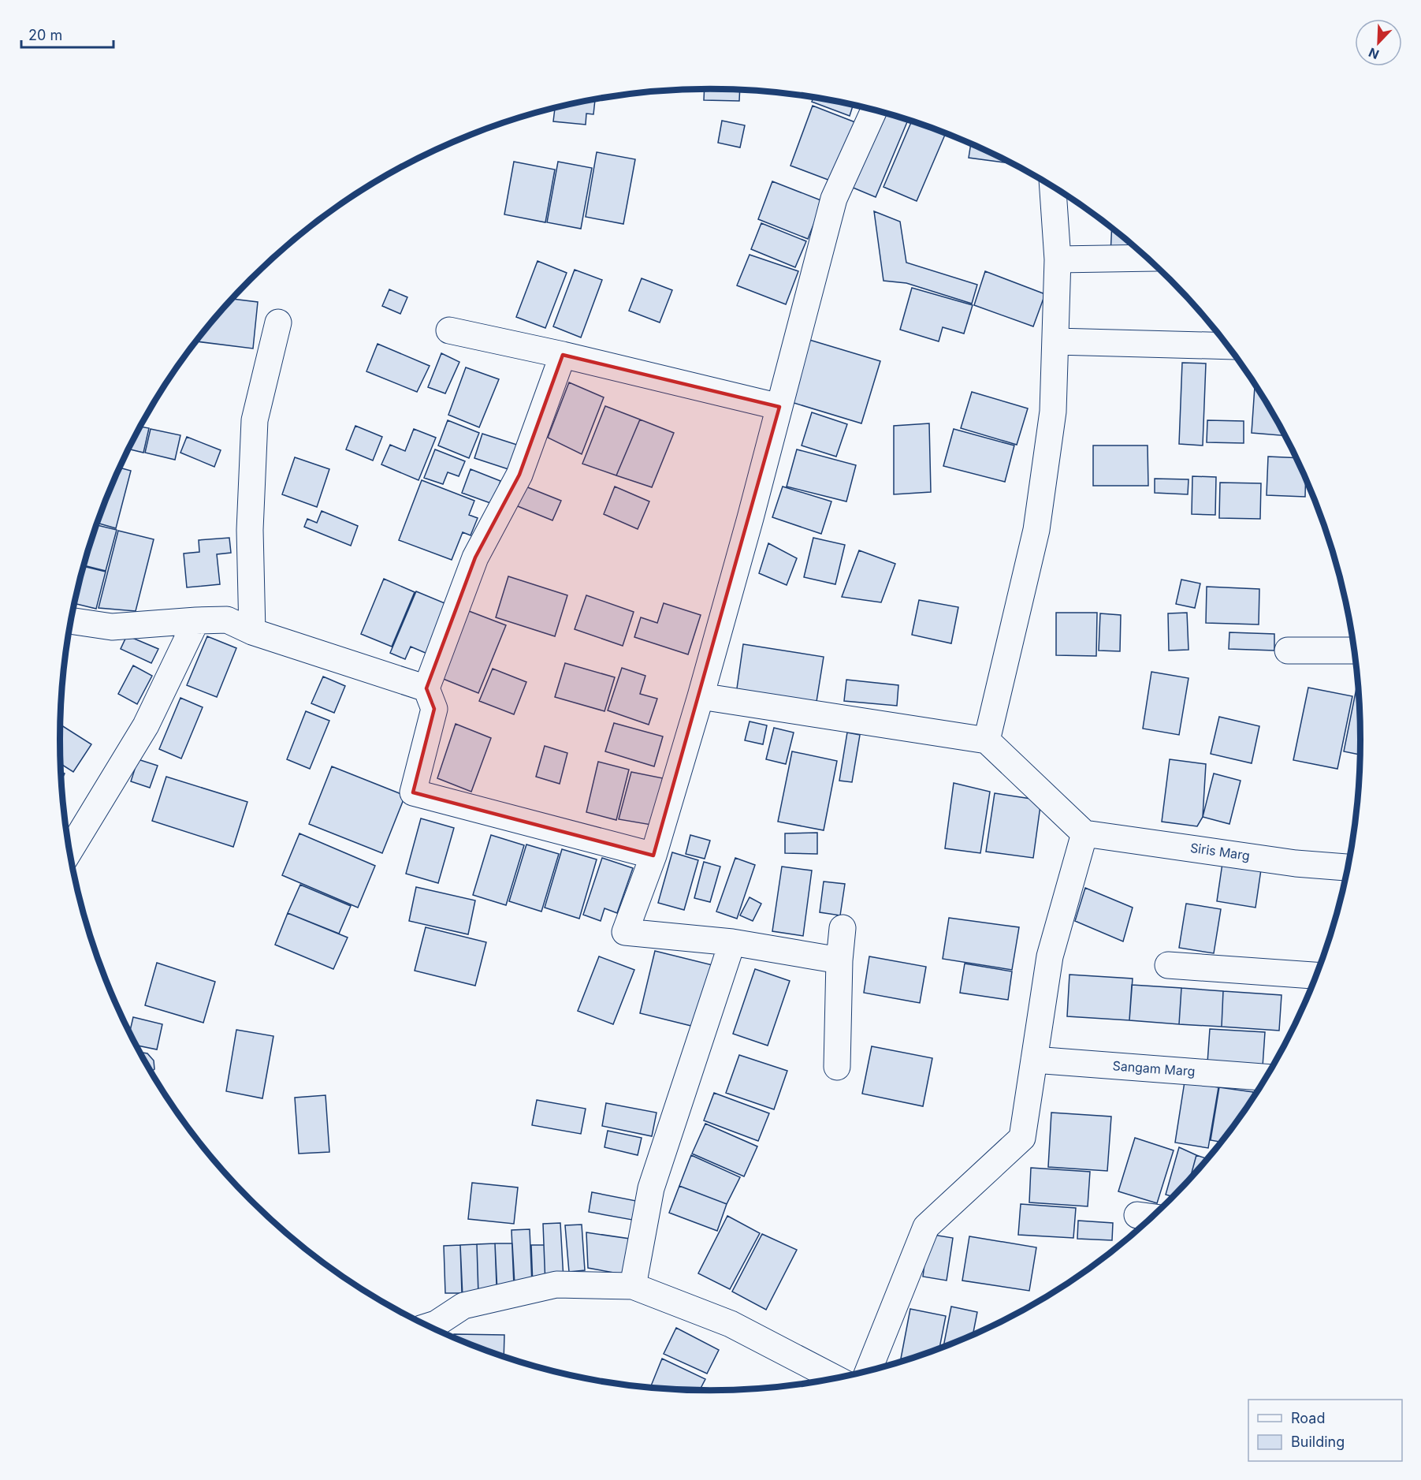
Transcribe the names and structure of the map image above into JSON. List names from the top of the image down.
{
  "streets": {
    "street": ["Siris Marg", "Sangam Marg"]
  },
  "legend": ["Road", "Building"],
  "scale_bar": "20 m",
  "north": "bottom left"
}
